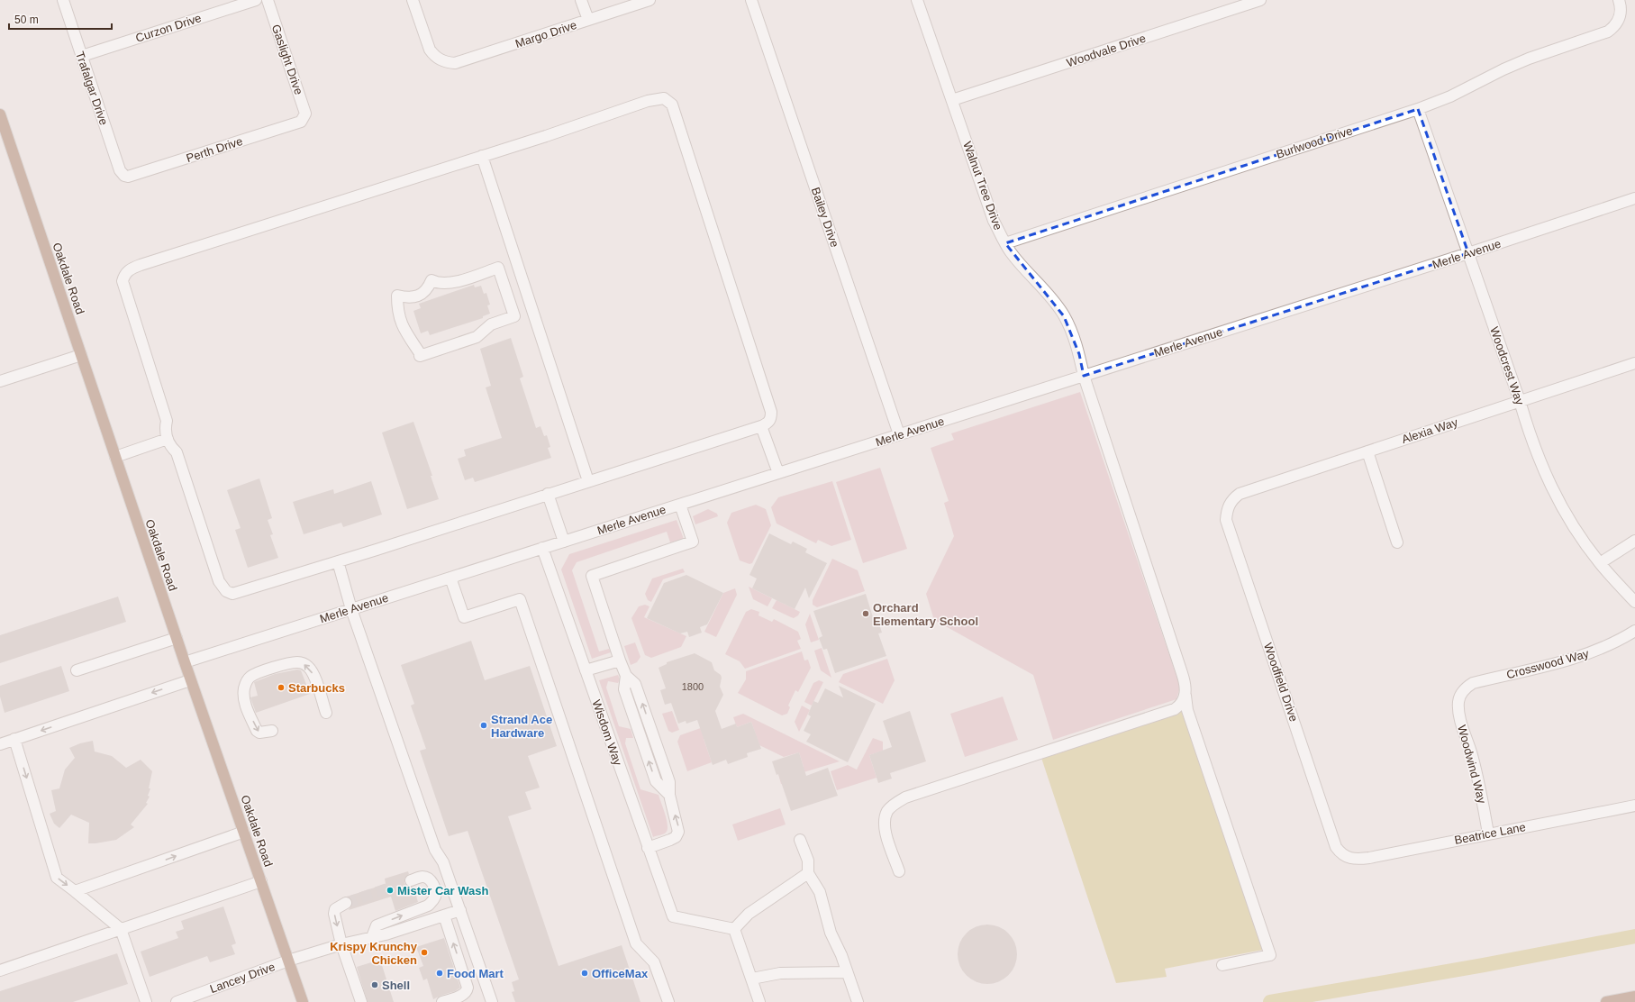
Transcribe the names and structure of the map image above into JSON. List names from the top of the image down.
{
  "streets": {
    "main road": ["Oakdale Road"],
    "street": [
      "Curzon Drive",
      "Margo Drive",
      "Woodvale Drive",
      "Gaslight Drive",
      "Trafalgar Drive",
      "Burlwood Drive",
      "Perth Drive",
      "Walnut Tree Drive",
      "Bailey Drive",
      "Merle Avenue",
      "Woodcrest Way",
      "Alexia Way",
      "Crosswood Way",
      "Woodfield Drive",
      "Wisdom Way",
      "Woodwind Way",
      "Beatrice Lane",
      "Lancey Drive"
    ]
  },
  "crossings": [
    ["Curzon Drive", "Trafalgar Drive"],
    ["Woodvale Drive", "Walnut Tree Drive"],
    ["Gaslight Drive", "Perth Drive"],
    ["Trafalgar Drive", "Perth Drive"],
    ["Burlwood Drive", "Walnut Tree Drive"],
    ["Burlwood Drive", "Woodcrest Way"],
    ["Walnut Tree Drive", "Merle Avenue"],
    ["Bailey Drive", "Merle Avenue"],
    ["Merle Avenue", "Oakdale Road"],
    ["Merle Avenue", "Woodcrest Way"],
    ["Merle Avenue", "Wisdom Way"],
    ["Oakdale Road", "Lancey Drive"],
    ["Woodcrest Way", "Alexia Way"],
    ["Alexia Way", "Woodfield Drive"],
    ["Crosswood Way", "Woodwind Way"],
    ["Woodfield Drive", "Beatrice Lane"],
    ["Woodwind Way", "Beatrice Lane"]
  ],
  "places": [
    "Orchard Elementary School",
    "Starbucks",
    "Strand Ace Hardware",
    "Mister Car Wash",
    "Krispy Krunchy Chicken",
    "Food Mart",
    "OfficeMax",
    "Shell"
  ],
  "house_numbers": ["1800"],
  "scale_bar": "50 m"
}
